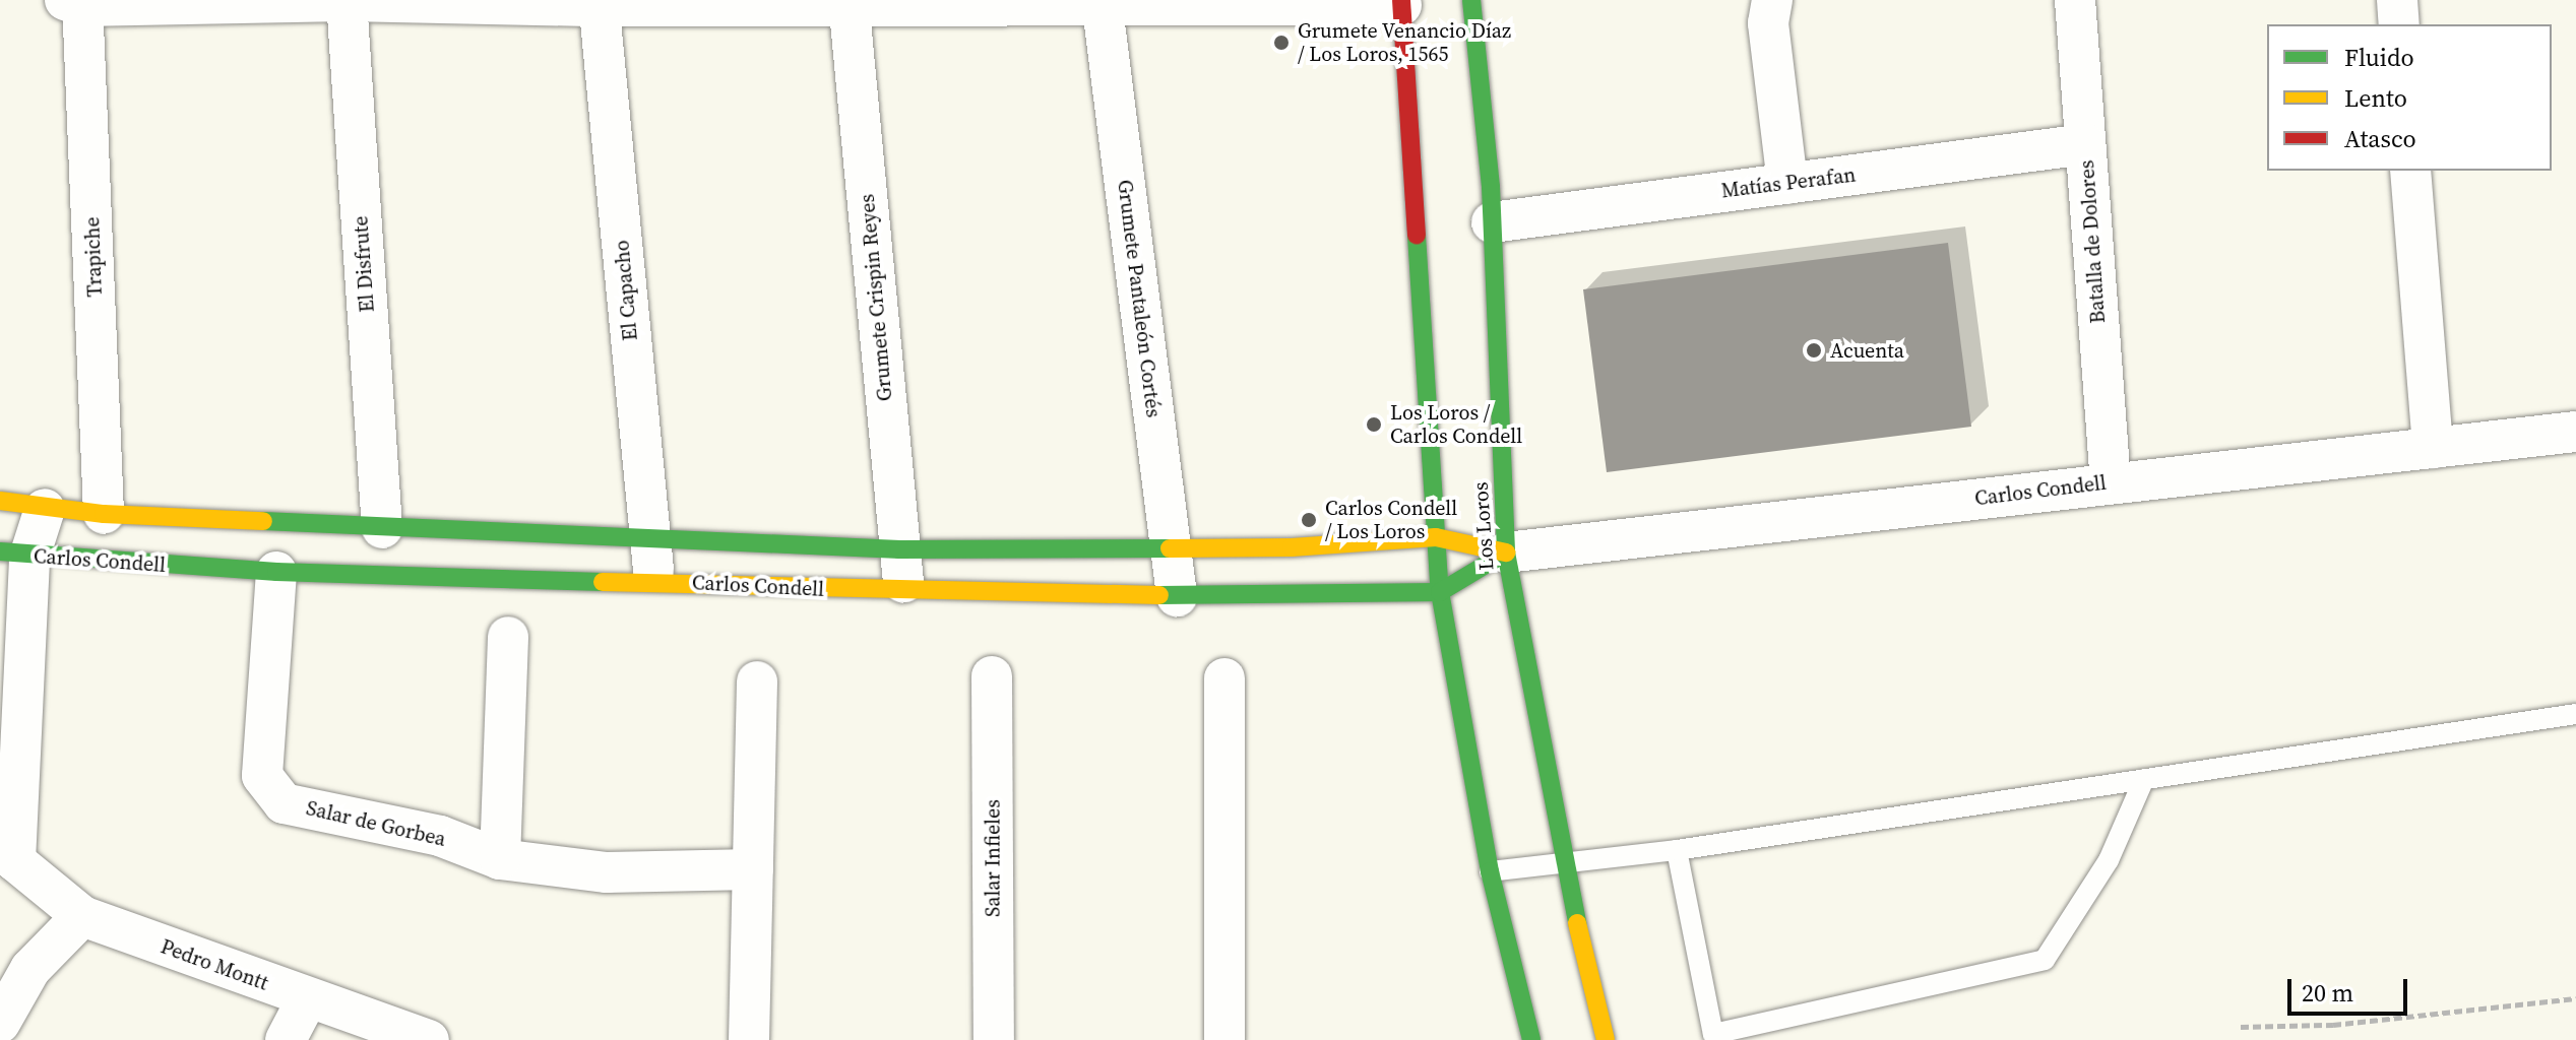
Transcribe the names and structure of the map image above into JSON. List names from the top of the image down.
{
  "streets": {
    "street": [
      "Matías Perafan",
      "Batalla de Dolores",
      "Trapiche",
      "El Disfrute",
      "El Capacho",
      "Grumete Crispin Reyes",
      "Grumete Pantaleón Cortés",
      "Carlos Condell",
      "Los Loros",
      "Salar de Gorbea",
      "Salar Infieles",
      "Pedro Montt"
    ]
  },
  "crossings": [
    ["Matías Perafan", "Batalla de Dolores"],
    ["Matías Perafan", "Los Loros"],
    ["Batalla de Dolores", "Carlos Condell"],
    ["Trapiche", "Carlos Condell"],
    ["El Disfrute", "Carlos Condell"],
    ["El Capacho", "Carlos Condell"],
    ["Grumete Crispin Reyes", "Carlos Condell"],
    ["Grumete Pantaleón Cortés", "Carlos Condell"],
    ["Carlos Condell", "Los Loros"],
    ["Carlos Condell", "Salar de Gorbea"]
  ],
  "places": [
    "Grumete Venancio Díaz / Los Loros, 1565",
    "Acuenta",
    "Los Loros / Carlos Condell",
    "Carlos Condell / Los Loros"
  ],
  "legend": ["Fluido", "Lento", "Atasco"],
  "scale_bar": "20 m"
}
